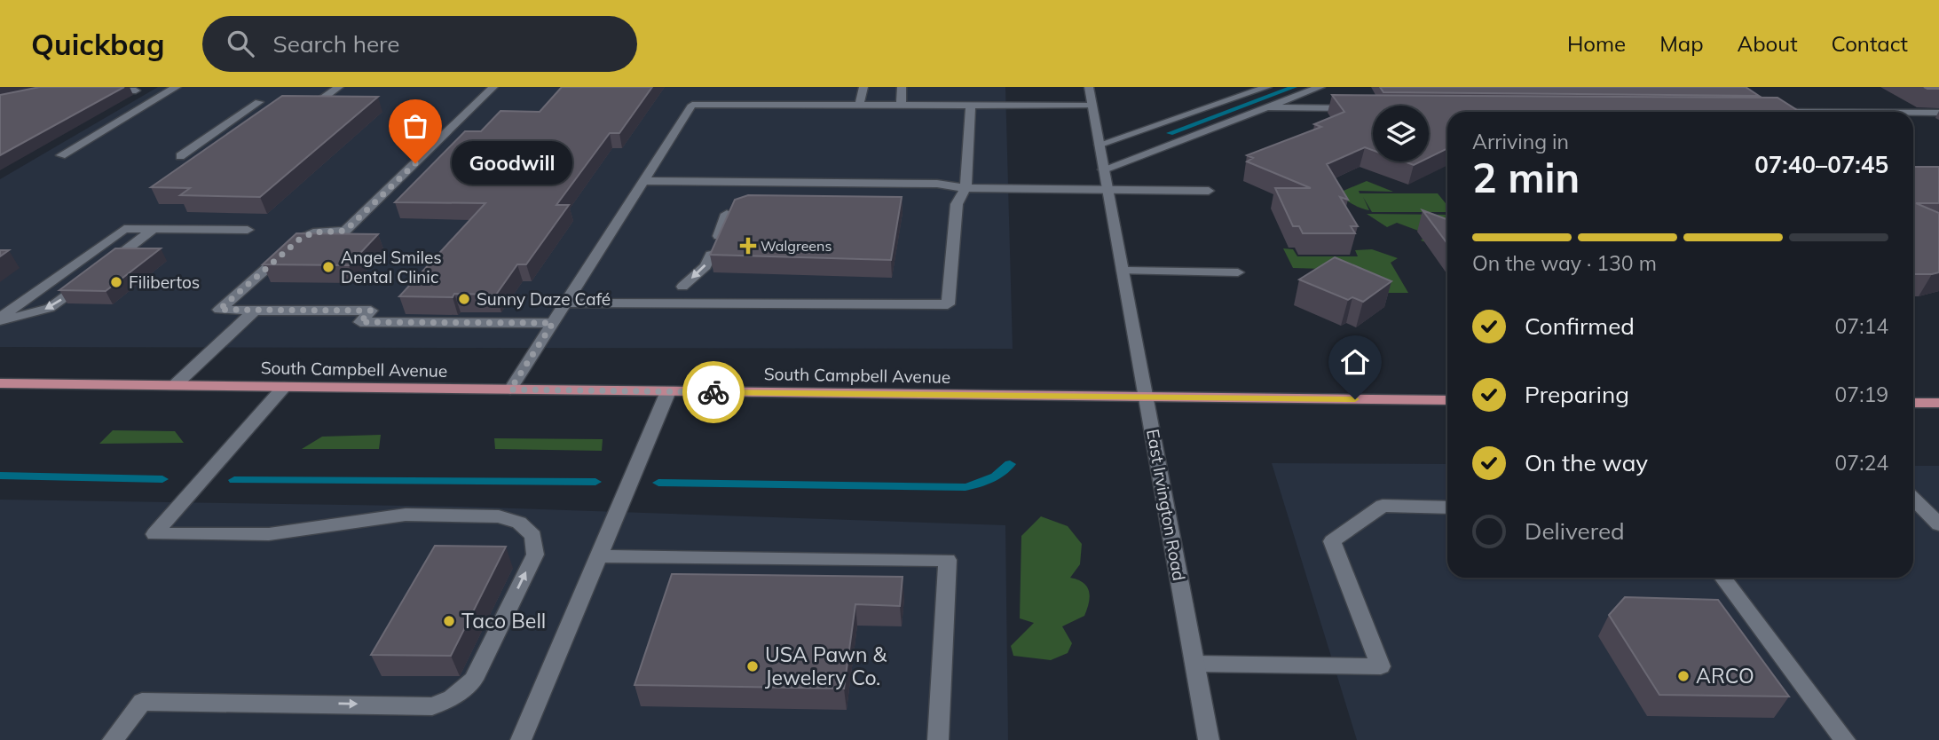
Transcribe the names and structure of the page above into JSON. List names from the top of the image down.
{
  "streets": {
    "main road": ["South Campbell Avenue", "East Irvington Road"]
  },
  "crossings": [
    ["South Campbell Avenue", "East Irvington Road"]
  ],
  "places": {
    "other": [
      "Goodwill",
      "Angel Smiles Dental Clinic",
      "Filibertos",
      "Sunny Daze Café",
      "Taco Bell",
      "USA Pawn & Jewelery Co.",
      "ARCO"
    ],
    "health": ["Walgreens"]
  },
  "page": {
    "header": "Quickbag",
    "search": "Search here",
    "nav": [
      "Home",
      "Map",
      "About",
      "Contact"
    ],
    "heading": ["2 min", "Arriving in", "07:40–07:45"],
    "bubble": "Goodwill",
    "bar": "On the way · 130 m",
    "list": [
      ["Confirmed", "07:14"],
      ["Preparing", "07:19"],
      ["On the way", "07:24"],
      "Delivered"
    ]
  }
}
